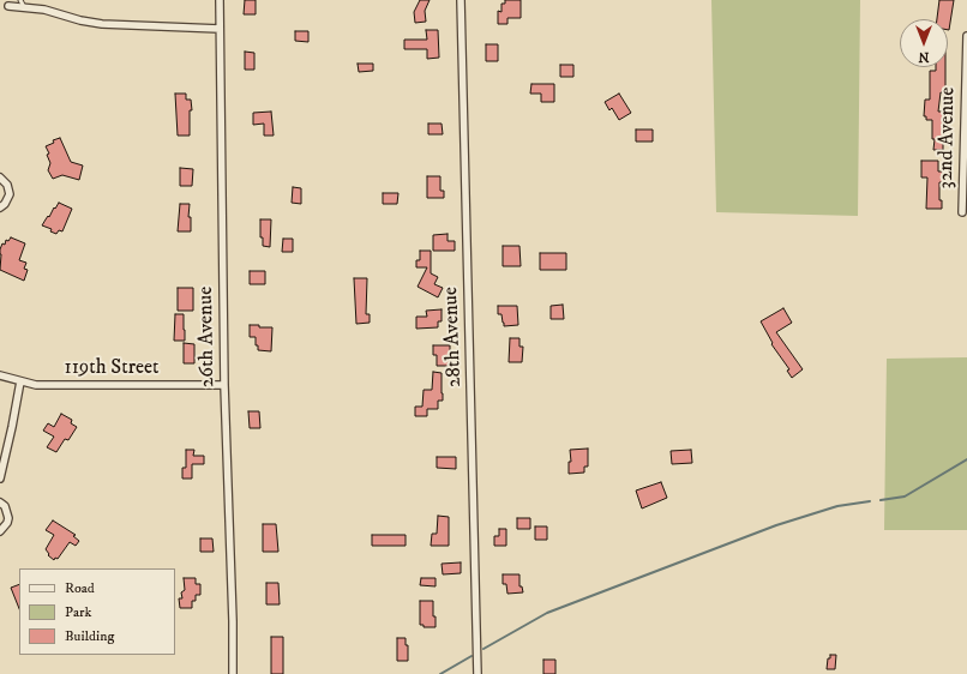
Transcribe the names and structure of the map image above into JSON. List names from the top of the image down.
{
  "streets": {
    "street": [
      "32nd Avenue",
      "26th Avenue",
      "28th Avenue",
      "119th Street"
    ]
  },
  "crossings": [
    ["26th Avenue", "119th Street"]
  ],
  "legend": ["Road", "Park", "Building"],
  "north": "bottom"
}
